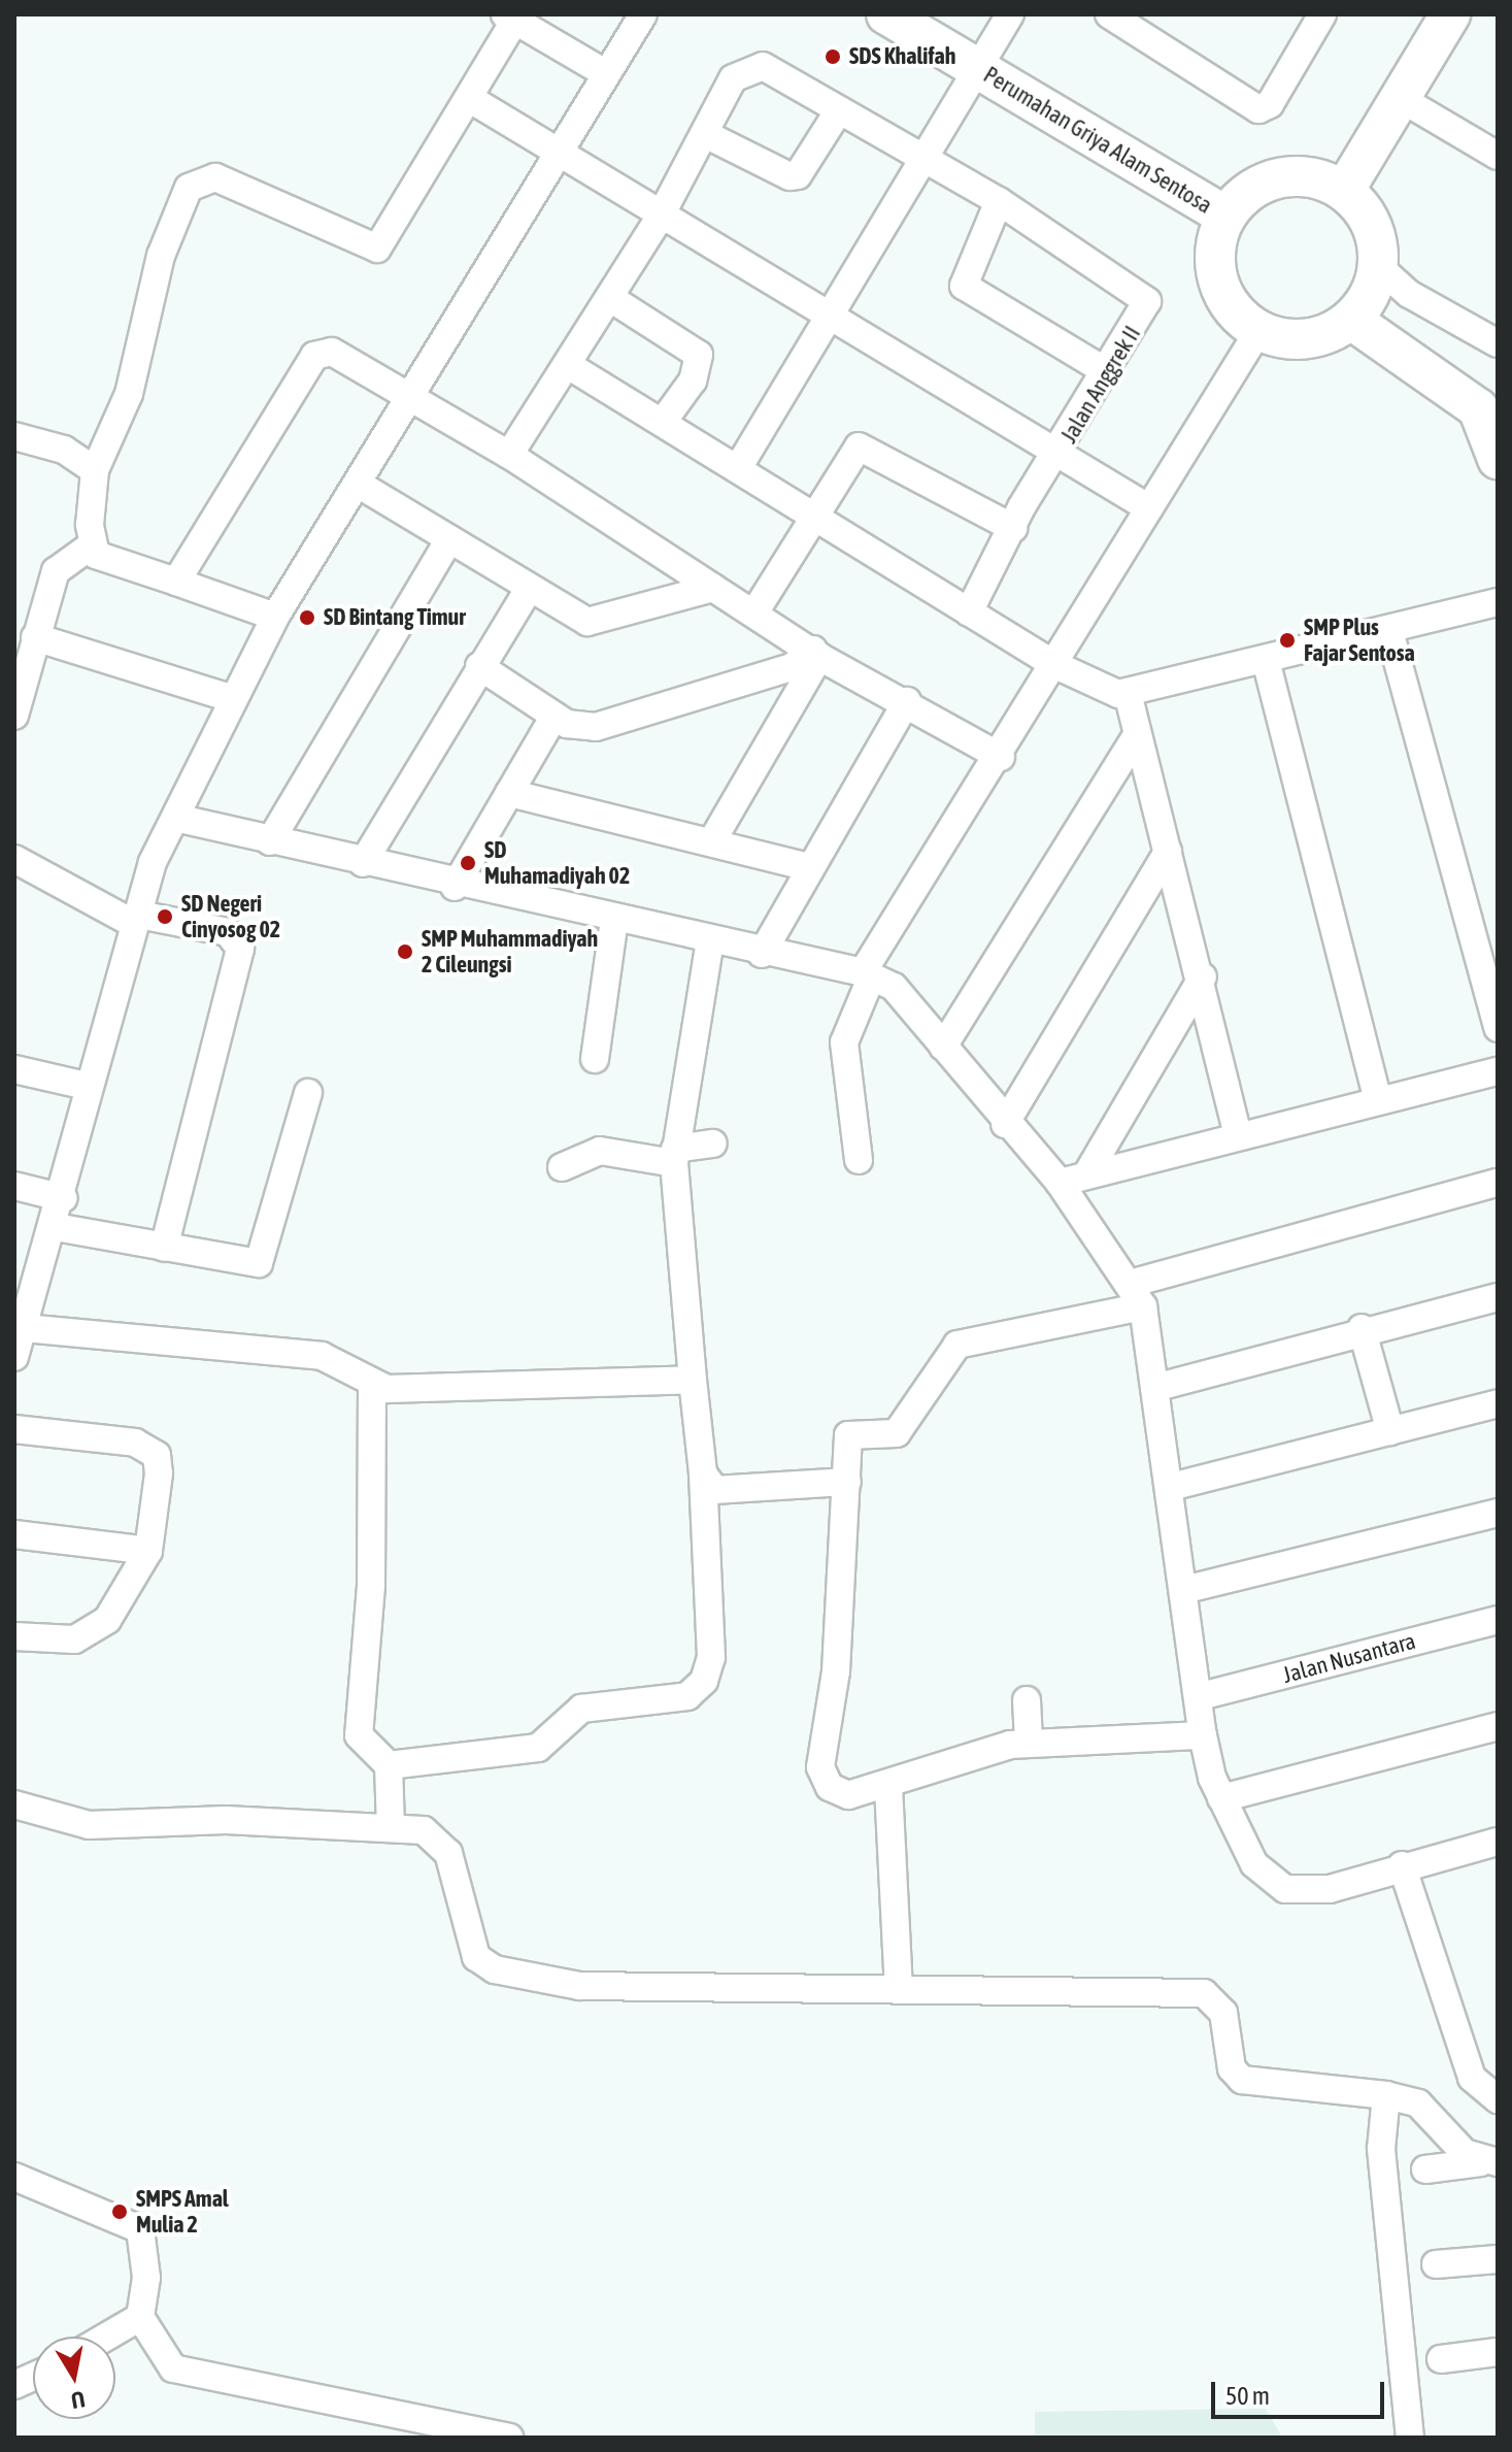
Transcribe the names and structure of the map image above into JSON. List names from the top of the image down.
{
  "streets": {
    "street": ["Perumahan Griya Alam Sentosa", "Jalan Anggrek II", "Jalan Nusantara"]
  },
  "places": [
    "SDS Khalifah",
    "SD Bintang Timur",
    "SMP Plus Fajar Sentosa",
    "SD Muhamadiyah 02",
    "SD Negeri Cinyosog 02",
    "SMP Muhammadiyah 2 Cileungsi",
    "SMPS Amal Mulia 2"
  ],
  "scale_bar": "50 m",
  "north": "bottom"
}
